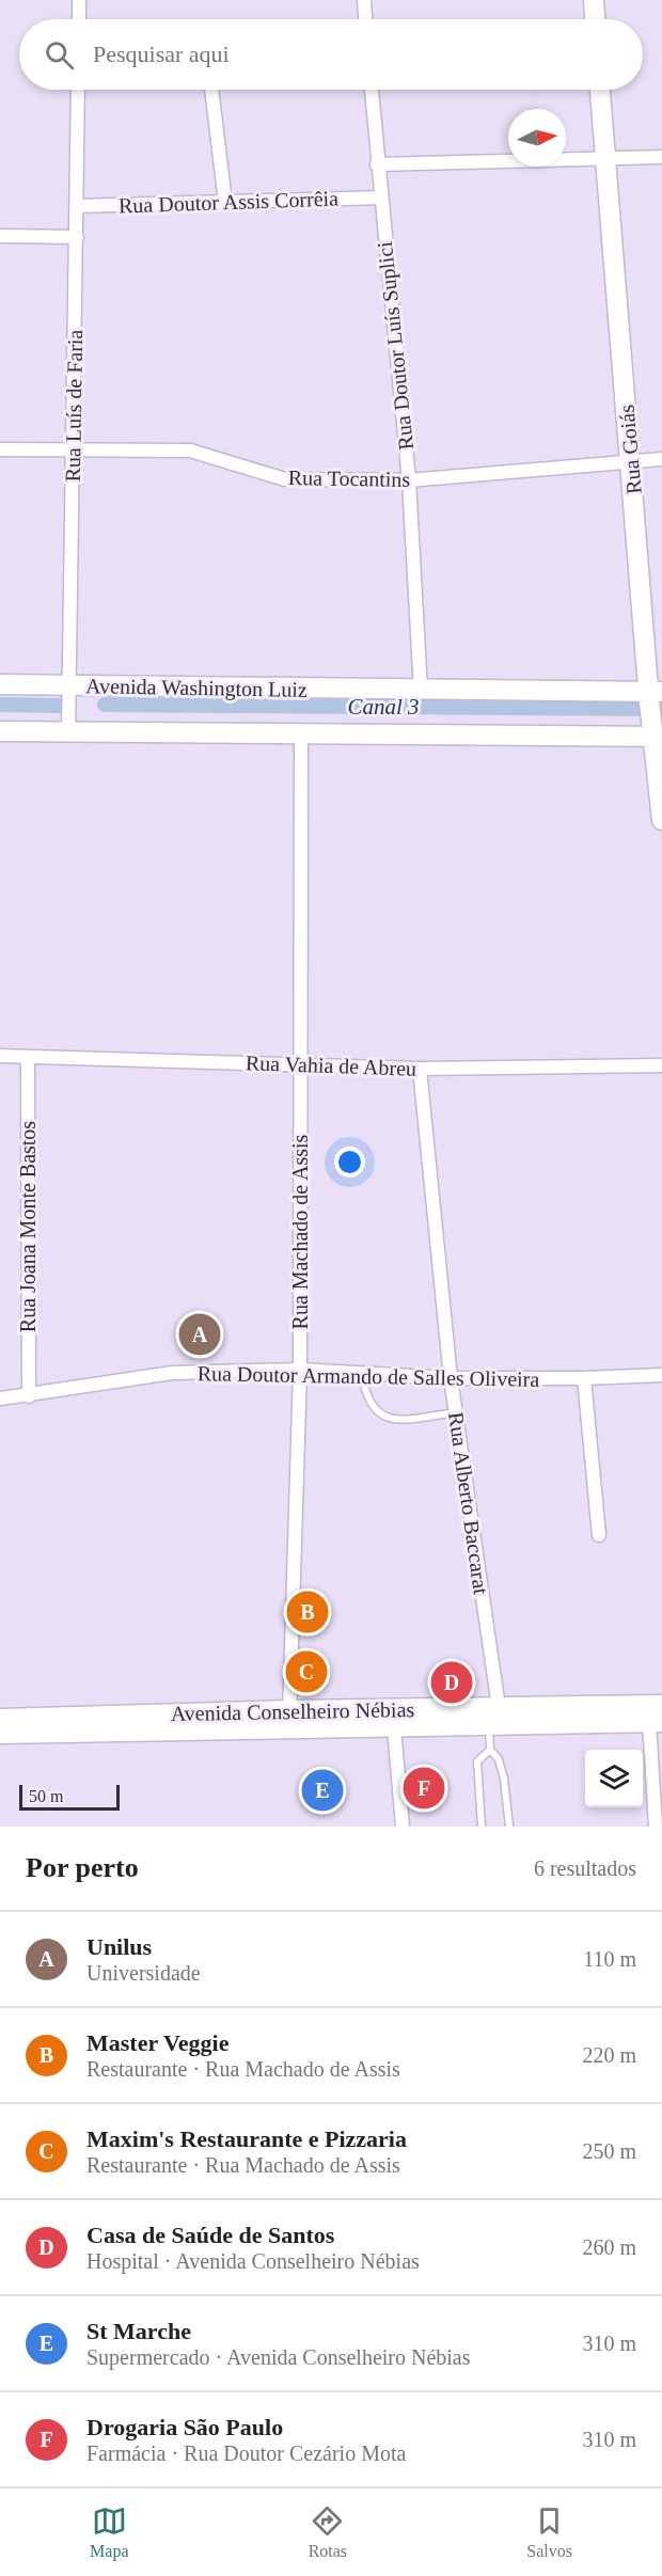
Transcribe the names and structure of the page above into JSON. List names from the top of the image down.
{
  "streets": {
    "main road": ["Rua Goiás", "Avenida Washington Luiz", "Avenida Conselheiro Nébias"],
    "street": [
      "Rua Doutor Assis Corrêia",
      "Rua Doutor Luís Suplici",
      "Rua Luís de Faria",
      "Rua Tocantins",
      "Rua Vahia de Abreu",
      "Rua Joana Monte Bastos",
      "Rua Machado de Assis",
      "Rua Doutor Armando de Salles Oliveira",
      "Rua Alberto Baccarat"
    ]
  },
  "crossings": [
    ["Rua Doutor Assis Corrêia", "Rua Doutor Luís Suplici"],
    ["Rua Doutor Assis Corrêia", "Rua Luís de Faria"],
    ["Rua Doutor Luís Suplici", "Rua Tocantins"],
    ["Rua Doutor Luís Suplici", "Avenida Washington Luiz"],
    ["Rua Luís de Faria", "Rua Tocantins"],
    ["Rua Luís de Faria", "Avenida Washington Luiz"],
    ["Rua Goiás", "Rua Tocantins"],
    ["Rua Goiás", "Avenida Washington Luiz"],
    ["Rua Vahia de Abreu", "Rua Joana Monte Bastos"],
    ["Rua Vahia de Abreu", "Rua Machado de Assis"],
    ["Rua Vahia de Abreu", "Rua Alberto Baccarat"],
    ["Rua Joana Monte Bastos", "Rua Doutor Armando de Salles Oliveira"],
    ["Rua Machado de Assis", "Rua Doutor Armando de Salles Oliveira"],
    ["Rua Machado de Assis", "Avenida Conselheiro Nébias"],
    ["Rua Doutor Armando de Salles Oliveira", "Rua Alberto Baccarat"],
    ["Rua Alberto Baccarat", "Avenida Conselheiro Nébias"]
  ],
  "water": ["Canal 3"],
  "scale_bar": "50 m",
  "north": "right",
  "page": {
    "search": "Pesquisar aqui",
    "pins": [
      "A",
      "B",
      "C",
      "D",
      "F",
      "E"
    ],
    "scale": "50 m",
    "heading": ["Por perto", "6 resultados"],
    "list": [
      {
        "mark": "A",
        "name": "Unilus",
        "note": "Universidade",
        "value": "110 m"
      },
      {
        "mark": "B",
        "name": "Master Veggie",
        "note": "Restaurante · Rua Machado de Assis",
        "value": "220 m"
      },
      {
        "mark": "C",
        "name": "Maxim's Restaurante e Pizzaria",
        "note": "Restaurante · Rua Machado de Assis",
        "value": "250 m"
      },
      {
        "mark": "D",
        "name": "Casa de Saúde de Santos",
        "note": "Hospital · Avenida Conselheiro Nébias",
        "value": "260 m"
      },
      {
        "mark": "E",
        "name": "St Marche",
        "note": "Supermercado · Avenida Conselheiro Nébias",
        "value": "310 m"
      },
      {
        "mark": "F",
        "name": "Drogaria São Paulo",
        "note": "Farmácia · Rua Doutor Cezário Mota",
        "value": "310 m"
      }
    ],
    "nav": ["Mapa", "Rotas", "Salvos"]
  }
}
